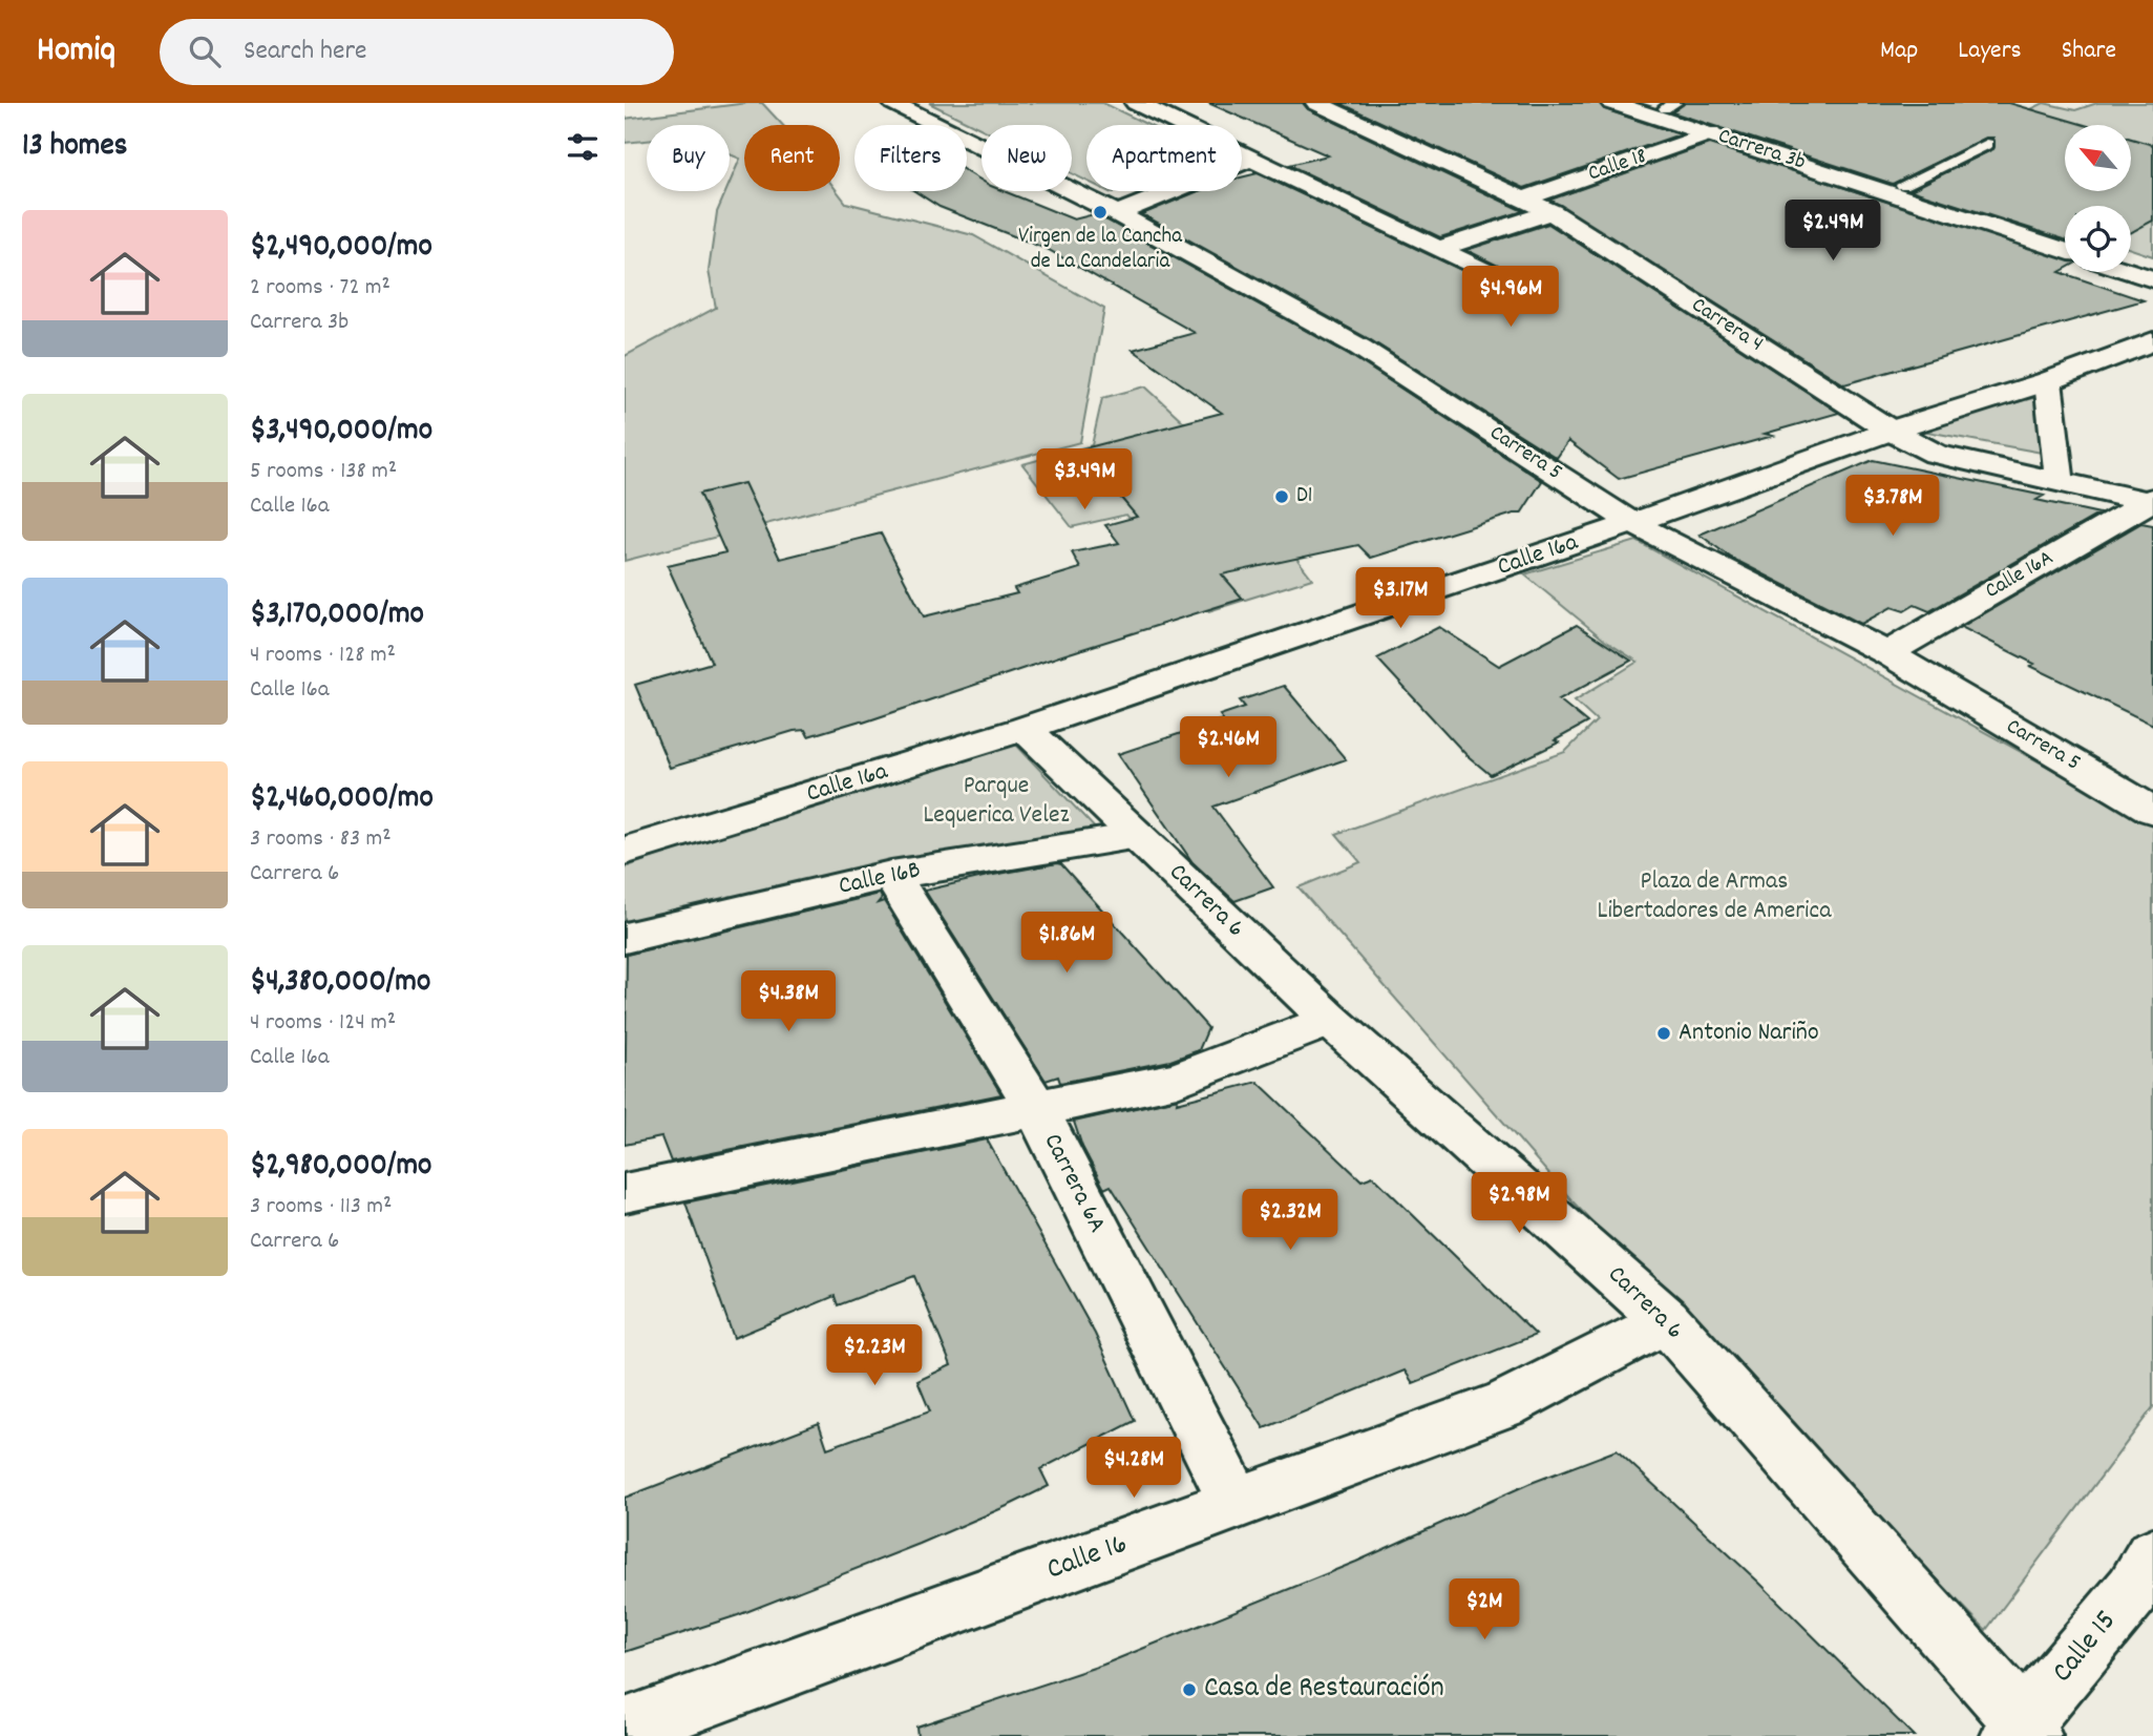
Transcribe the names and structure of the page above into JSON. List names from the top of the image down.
{
  "streets": {
    "street": [
      "Carrera 3b",
      "Calle 18",
      "Carrera 4",
      "Carrera 5",
      "Calle 16a",
      "Calle 16A",
      "Calle 16B",
      "Carrera 6",
      "Carrera 6A",
      "Calle 16",
      "Calle 15"
    ]
  },
  "crossings": [
    ["Carrera 3b", "Calle 18"],
    ["Calle 18", "Carrera 4"],
    ["Carrera 4", "Calle 16a"],
    ["Carrera 4", "Calle 16A"],
    ["Carrera 5", "Calle 16a"],
    ["Carrera 5", "Calle 16A"],
    ["Calle 16a", "Carrera 6"],
    ["Calle 16B", "Carrera 6"],
    ["Calle 16B", "Carrera 6A"],
    ["Carrera 6", "Calle 16"],
    ["Carrera 6", "Calle 15"],
    ["Carrera 6A", "Calle 16"]
  ],
  "parks": ["Parque Lequerica Velez", "Plaza de Armas Libertadores de America"],
  "places": [
    "Virgen de la Cancha de La Candelaria",
    "D1",
    "Antonio Nariño",
    "Casa de Restauración"
  ],
  "north": "top left",
  "page": {
    "header": "Homiq",
    "search": "Search here",
    "nav": ["Map", "Layers", "Share"],
    "heading": "13 homes",
    "chip": [
      "Buy",
      "Rent",
      "Filters",
      "New",
      "Apartment"
    ],
    "list": [
      {
        "name": "$2,490,000/mo",
        "note": "2 rooms · 72 m² · Carrera 3b"
      },
      {
        "name": "$3,490,000/mo",
        "note": "5 rooms · 138 m² · Calle 16a"
      },
      {
        "name": "$3,170,000/mo",
        "note": "4 rooms · 128 m² · Calle 16a"
      },
      {
        "name": "$2,460,000/mo",
        "note": "3 rooms · 83 m² · Carrera 6"
      },
      {
        "name": "$4,380,000/mo",
        "note": "4 rooms · 124 m² · Calle 16a"
      },
      {
        "name": "$2,980,000/mo",
        "note": "3 rooms · 113 m² · Carrera 6"
      }
    ],
    "price": [
      "$2.49M",
      "$4.96M",
      "$3.49M",
      "$3.78M",
      "$3.17M",
      "$2.46M",
      "$1.86M",
      "$4.38M",
      "$2.98M",
      "$2.32M",
      "$2.23M",
      "$4.28M",
      "$2M"
    ]
  }
}
